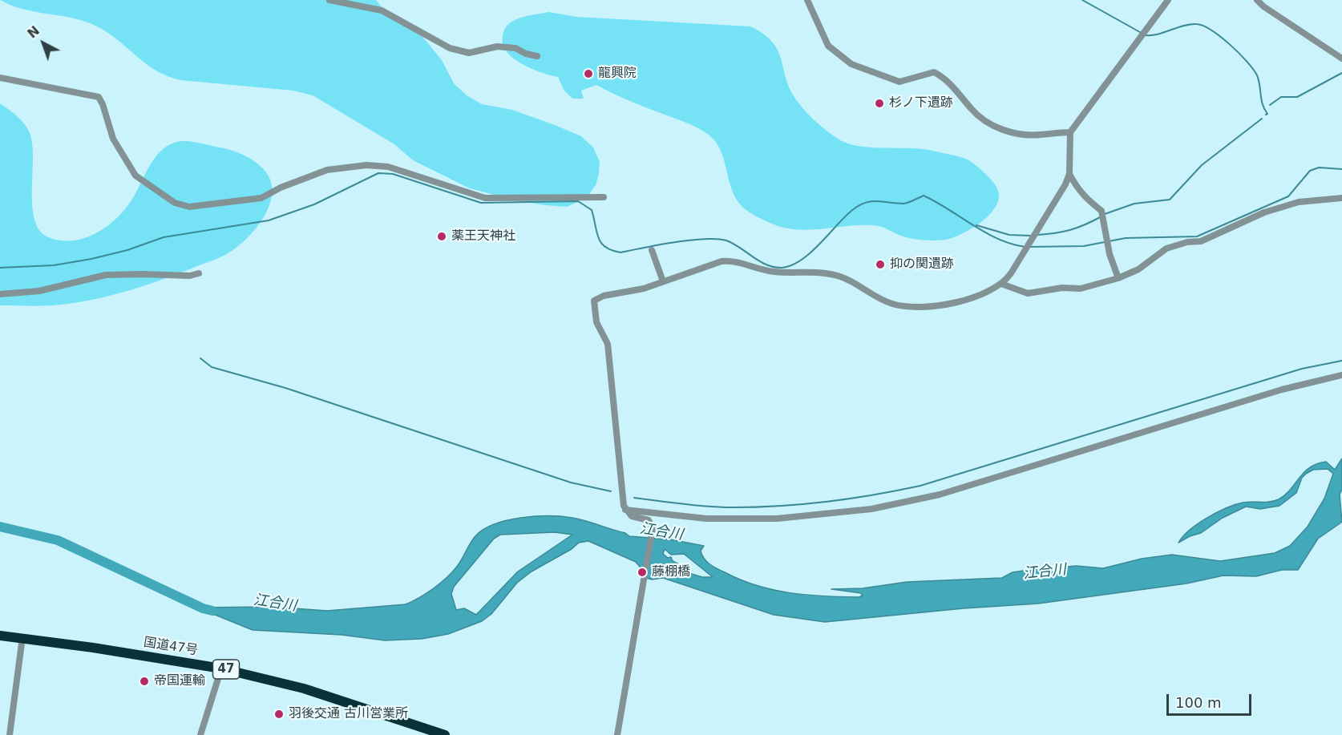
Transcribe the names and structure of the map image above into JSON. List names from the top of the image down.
{
  "streets": {
    "highway": ["国道47号", "47"]
  },
  "water": ["江合川"],
  "places": [
    "龍興院",
    "杉ノ下遺跡",
    "薬王天神社",
    "抑の関遺跡",
    "藤棚橋",
    "帝国運輸",
    "羽後交通 古川営業所"
  ],
  "scale_bar": "100 m",
  "north": "top left"
}
